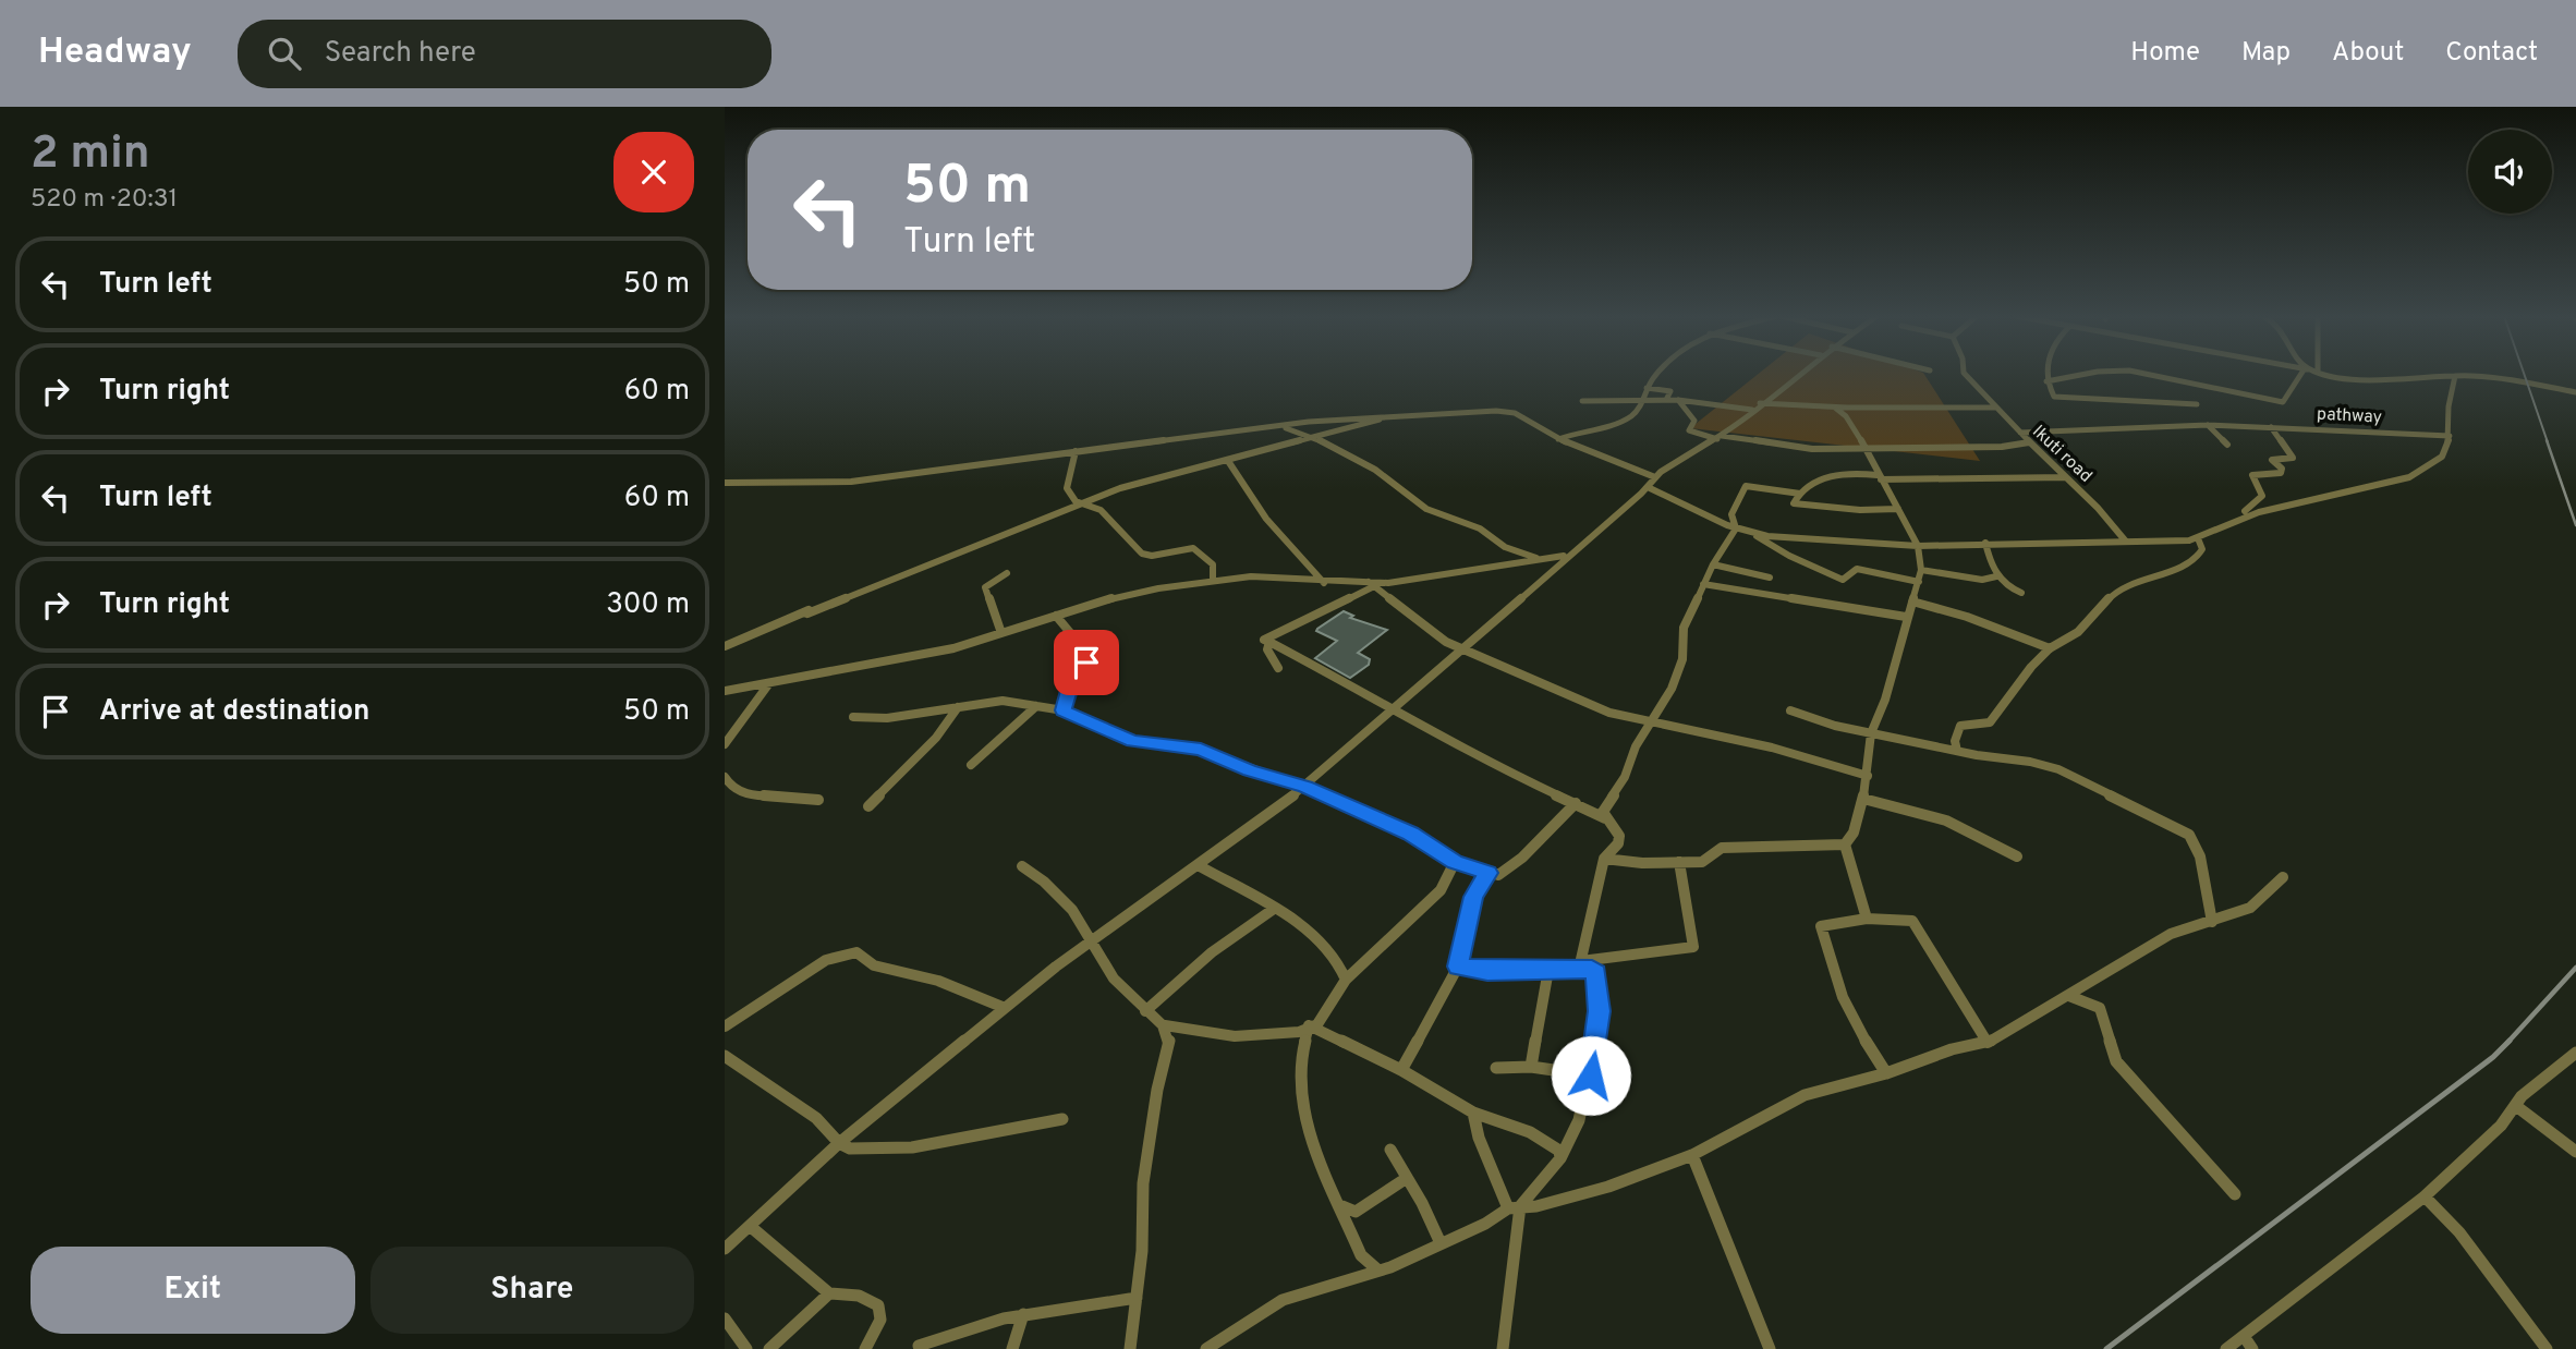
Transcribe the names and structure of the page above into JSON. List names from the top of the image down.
{
  "streets": {
    "street": ["pathway", "Ikuti road"]
  },
  "crossings": [
    ["pathway", "Ikuti road"]
  ],
  "page": {
    "header": "Headway",
    "search": "Search here",
    "nav": [
      "Home",
      "Map",
      "About",
      "Contact"
    ],
    "heading": ["2 min", "520 m · 20:31"],
    "turn": ["50 m", "Turn left"],
    "list": [
      {
        "name": "Turn left",
        "value": "50 m"
      },
      {
        "name": "Turn right",
        "value": "60 m"
      },
      {
        "name": "Turn left",
        "value": "60 m"
      },
      {
        "name": "Turn right",
        "value": "300 m"
      },
      {
        "name": "Arrive at destination",
        "value": "50 m"
      }
    ],
    "buttons": ["Exit", "Share"]
  }
}
